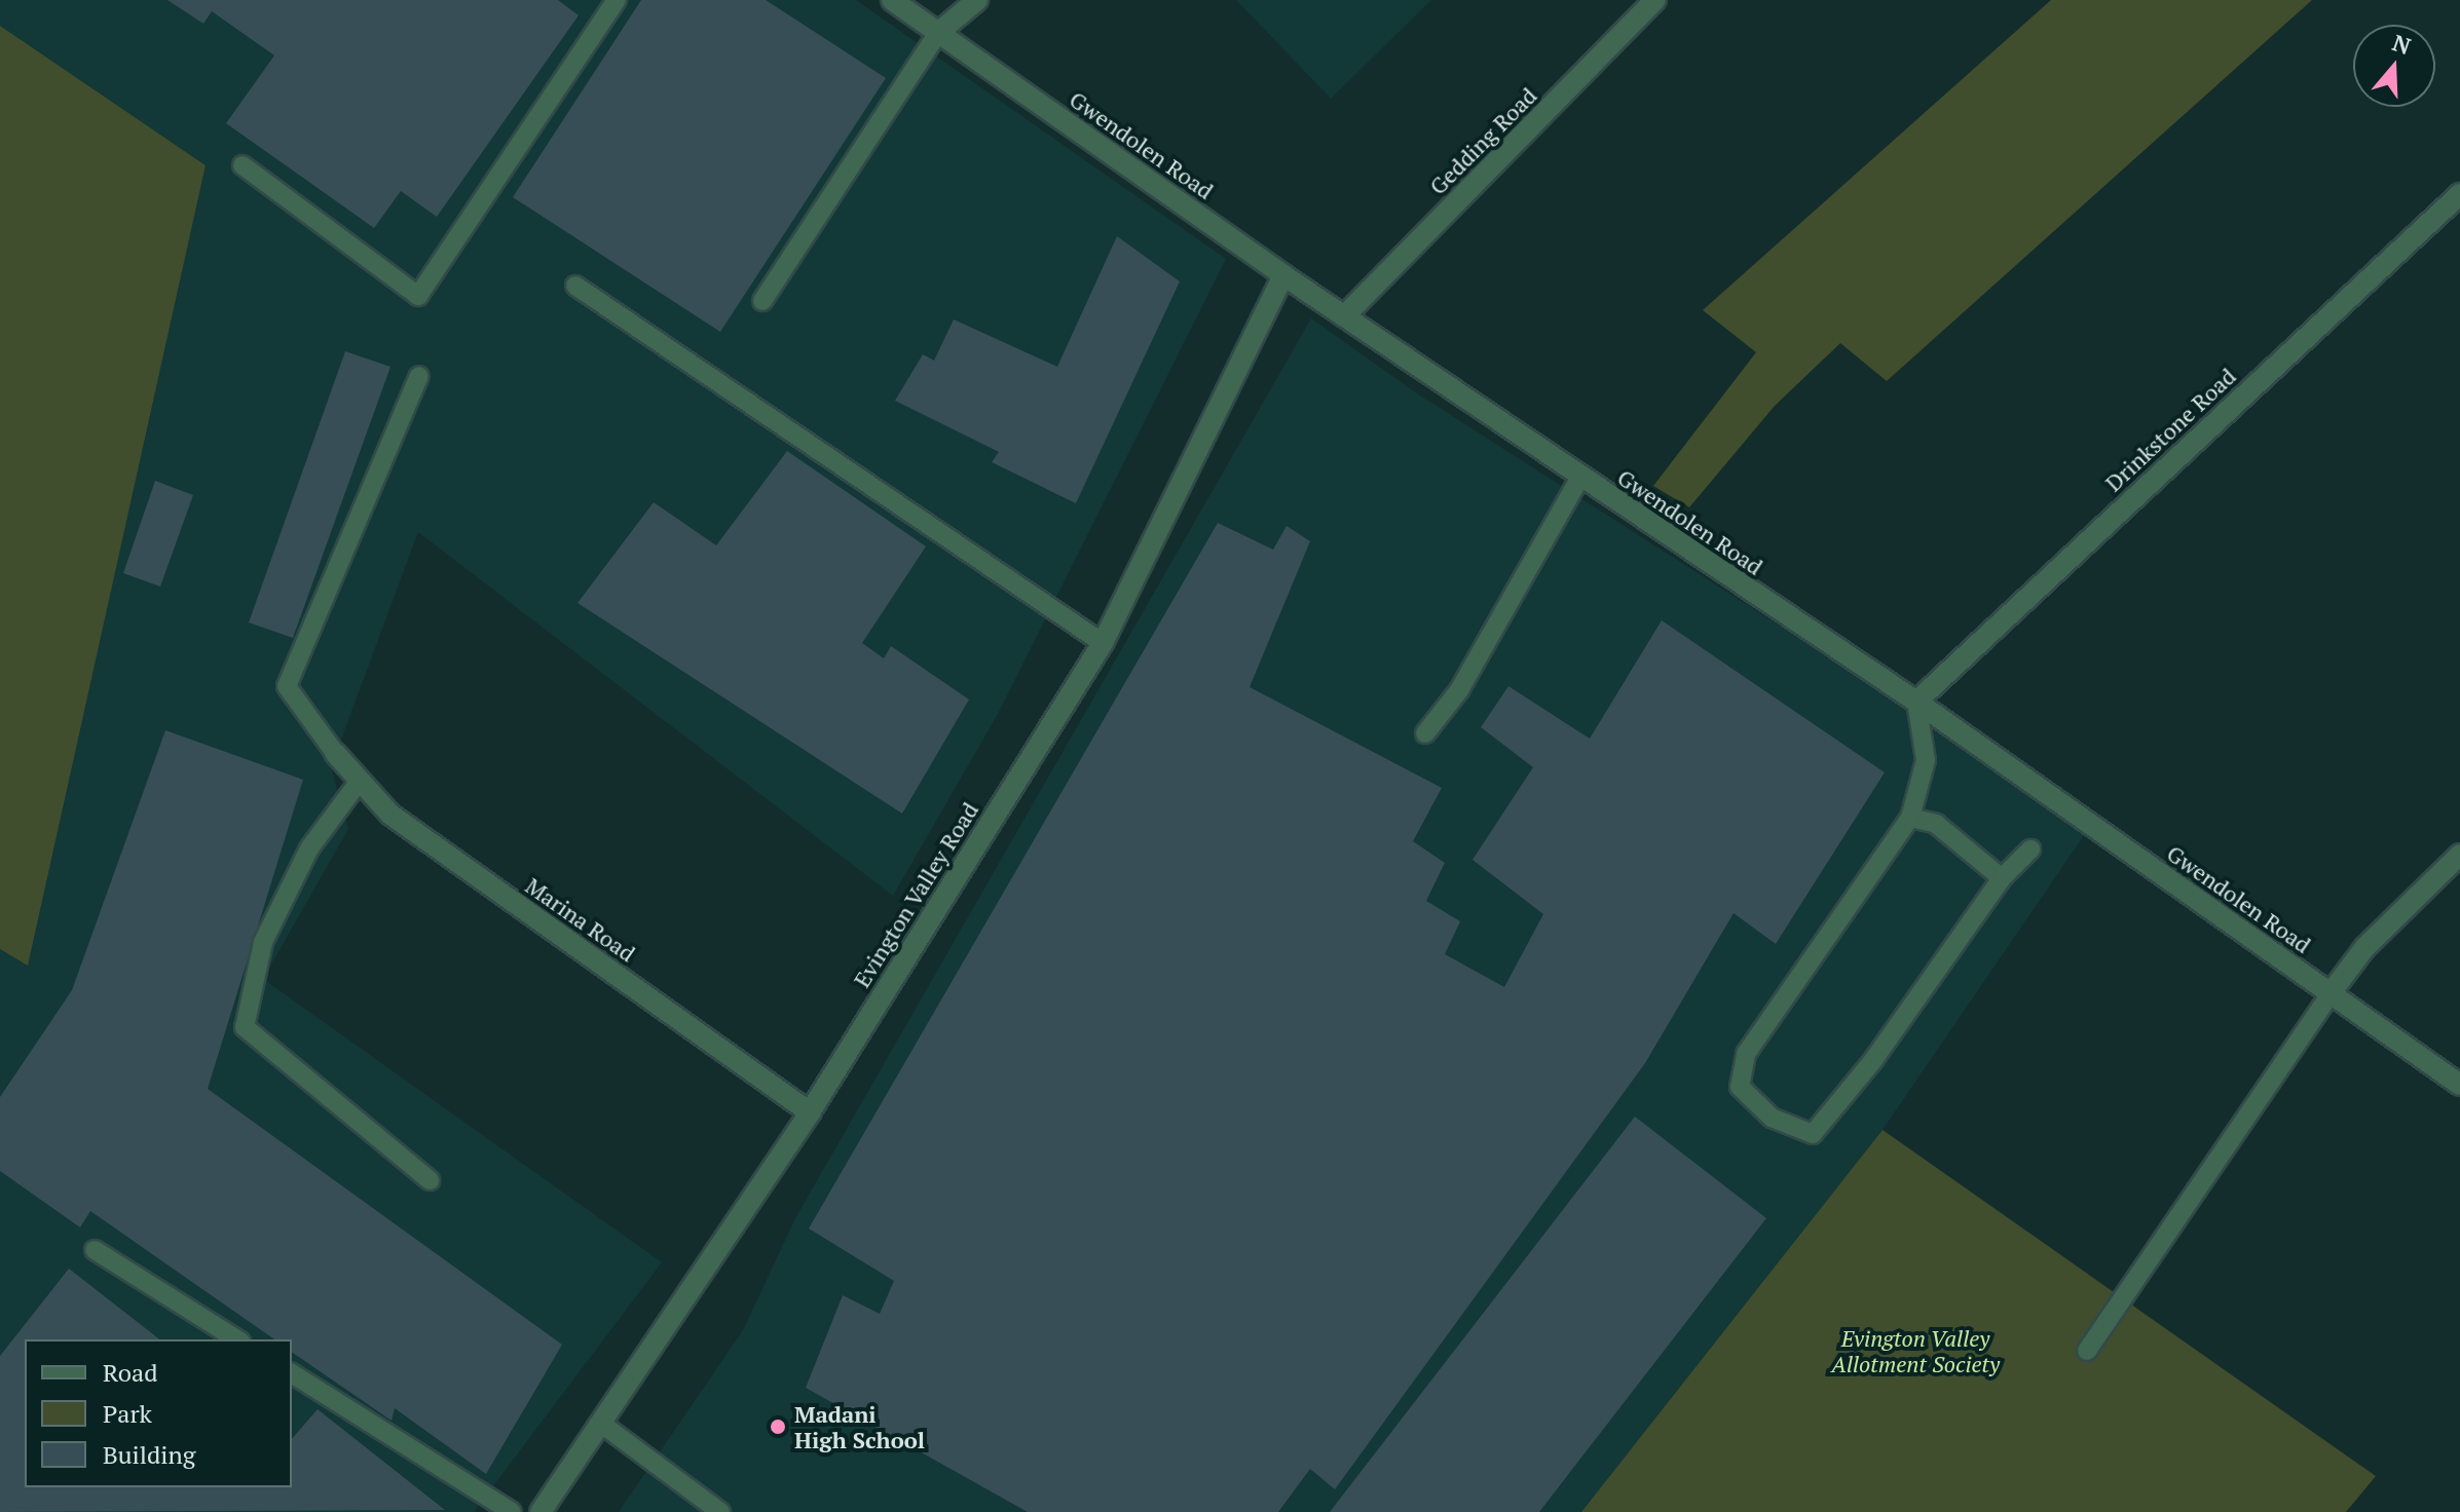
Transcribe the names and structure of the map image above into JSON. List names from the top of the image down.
{
  "streets": {
    "street": [
      "Gedding Road",
      "Gwendolen Road",
      "Drinkstone Road",
      "Evington Valley Road",
      "Marina Road"
    ]
  },
  "crossings": [
    ["Gedding Road", "Gwendolen Road"],
    ["Gwendolen Road", "Drinkstone Road"],
    ["Gwendolen Road", "Evington Valley Road"],
    ["Evington Valley Road", "Marina Road"]
  ],
  "parks": ["Evington Valley Allotment Society"],
  "places": ["Madani High School"],
  "legend": ["Road", "Park", "Building"],
  "north": "top"
}
